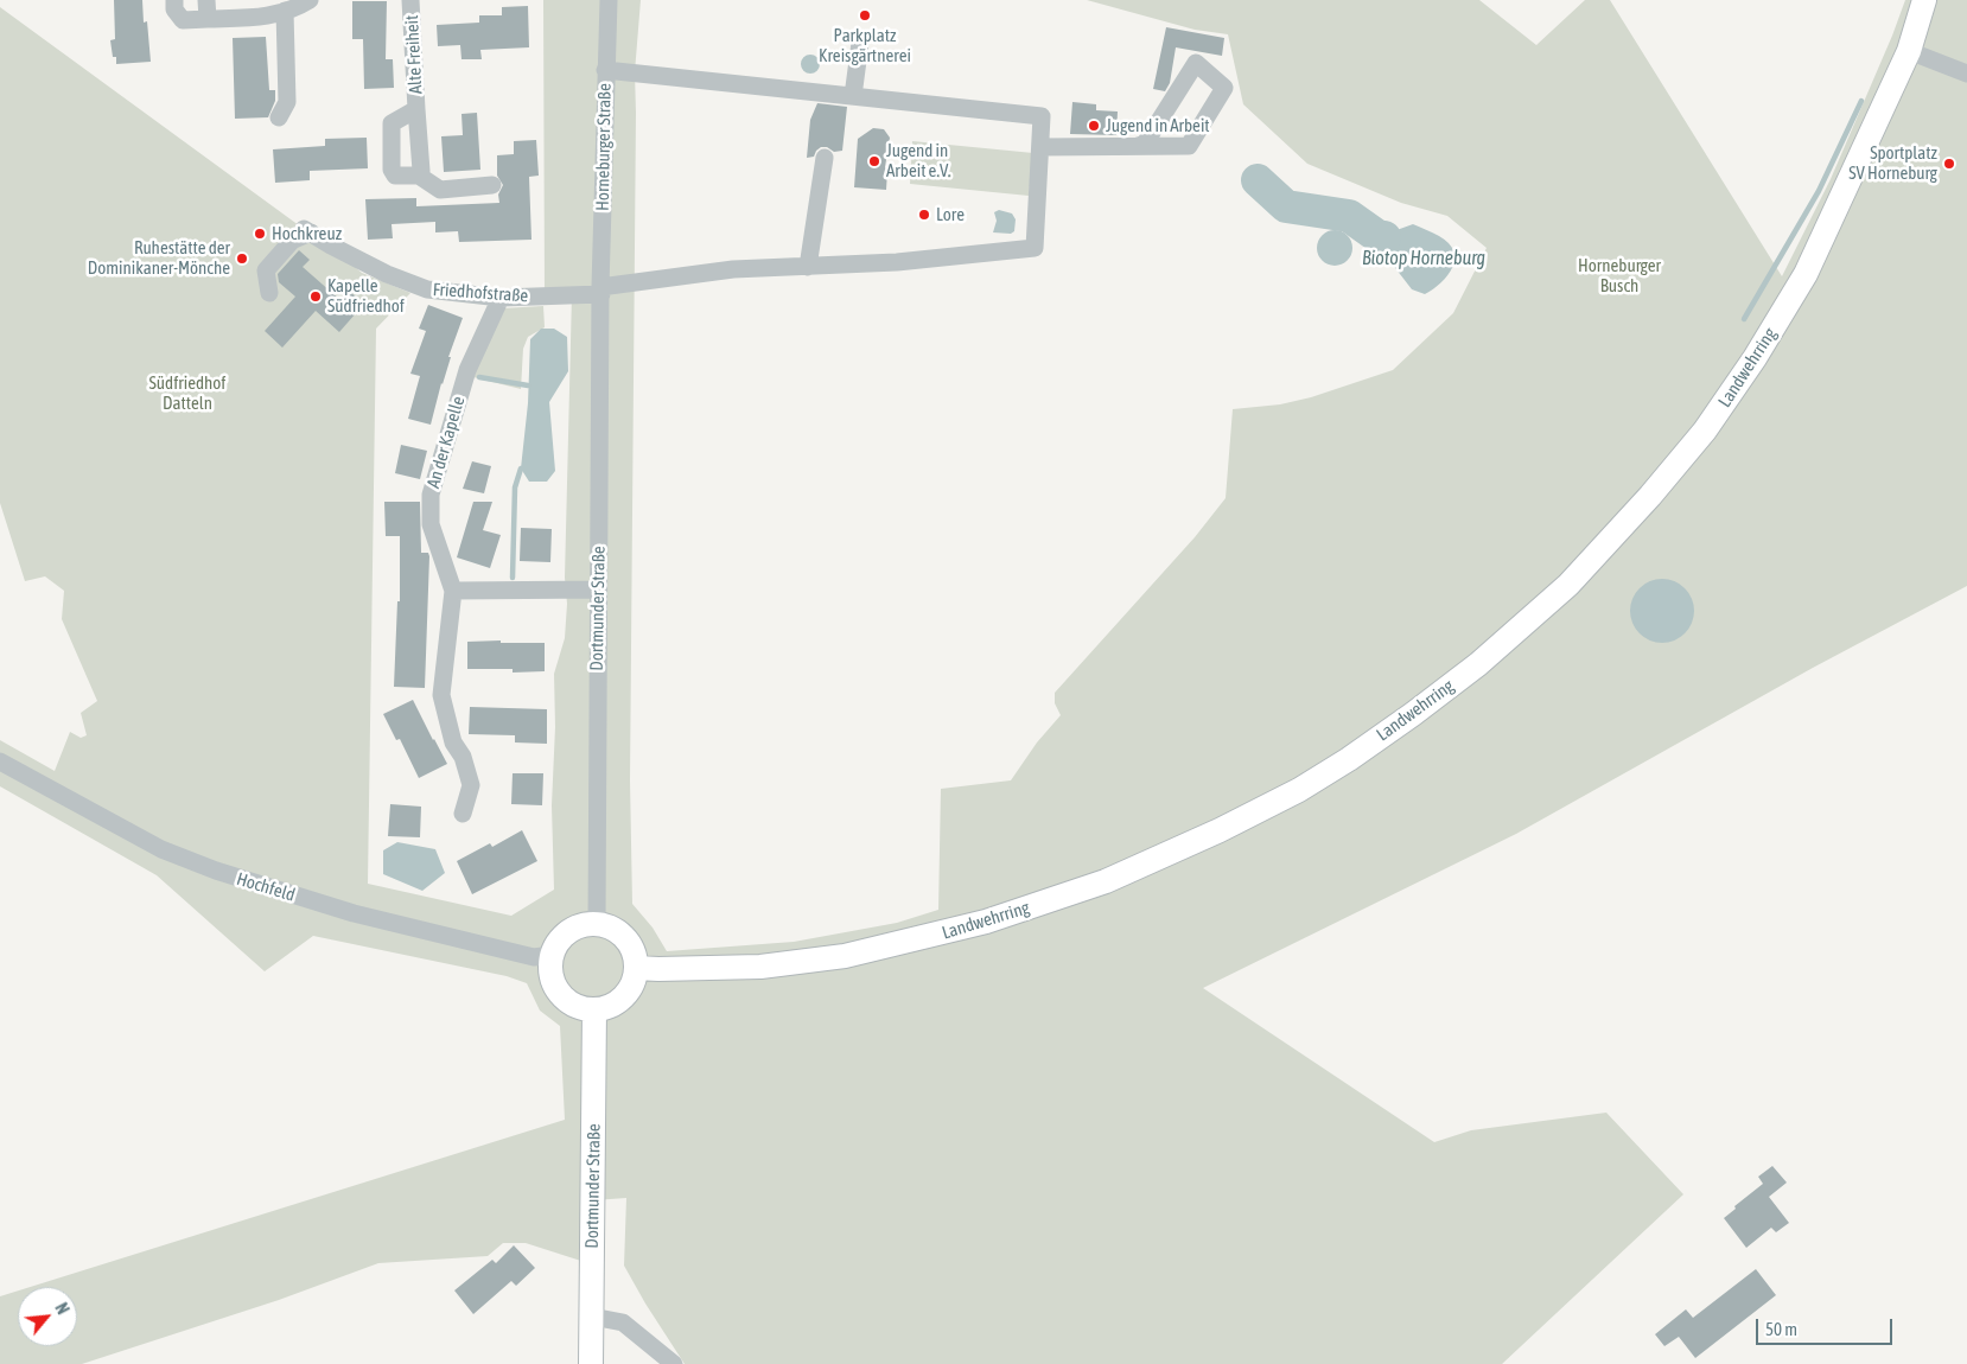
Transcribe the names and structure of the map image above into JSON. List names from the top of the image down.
{
  "streets": {
    "main road": ["Landwehrring", "Dortmunder Straße"],
    "street": [
      "Alte Freiheit",
      "Horneburger Straße",
      "Friedhofstraße",
      "An der Kapelle",
      "Hochfeld"
    ]
  },
  "crossings": [
    ["Horneburger Straße", "Friedhofstraße"],
    ["Horneburger Straße", "Dortmunder Straße"],
    ["Friedhofstraße", "An der Kapelle"],
    ["Friedhofstraße", "Dortmunder Straße"],
    ["Landwehrring", "Dortmunder Straße"],
    ["Landwehrring", "Hochfeld"],
    ["Dortmunder Straße", "Hochfeld"]
  ],
  "water": ["Biotop Horneburg"],
  "parks": ["Horneburger Busch", "Südfriedhof Datteln"],
  "places": [
    "Parkplatz Kreisgärtnerei",
    "Jugend in Arbeit",
    "Jugend in Arbeit e.V.",
    "Sportplatz SV Horneburg",
    "Lore",
    "Hochkreuz",
    "Ruhestätte der Dominikaner-Mönche",
    "Kapelle Südfriedhof"
  ],
  "scale_bar": "50 m",
  "north": "top right"
}
